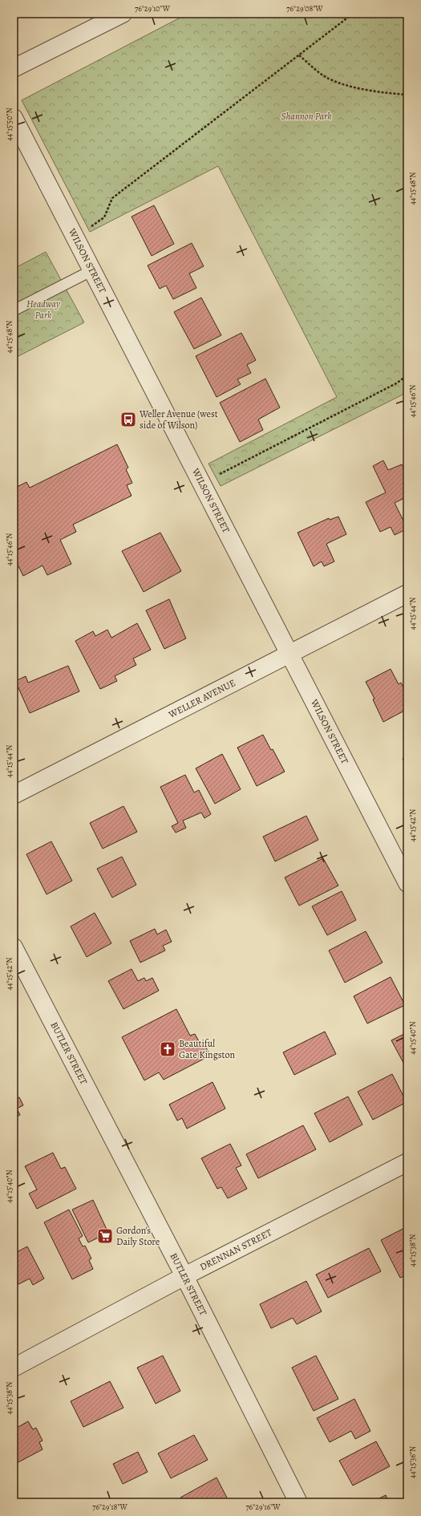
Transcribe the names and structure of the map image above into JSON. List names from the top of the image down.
{
  "streets": {
    "street": [
      "WILSON STREET",
      "WELLER AVENUE",
      "BUTLER STREET",
      "DRENNAN STREET"
    ]
  },
  "crossings": [
    ["WILSON STREET", "WELLER AVENUE"],
    ["BUTLER STREET", "DRENNAN STREET"]
  ],
  "parks": ["Shannon Park", "Headway Park"],
  "places": {
    "bus stop": ["Weller Avenue (west side of Wilson)"],
    "church": ["Beautiful Gate Kingston"],
    "supermarket": ["Gordon's Daily Store"]
  },
  "coordinates": [
    "76°29'10\"W",
    "76°29'08\"W",
    "44°15'50\"N",
    "44°15'48\"N",
    "44°15'46\"N",
    "44°15'44\"N",
    "44°15'42\"N",
    "44°15'40\"N",
    "44°15'38\"N",
    "44°15'36\"N",
    "76°29'18\"W",
    "76°29'16\"W"
  ]
}
